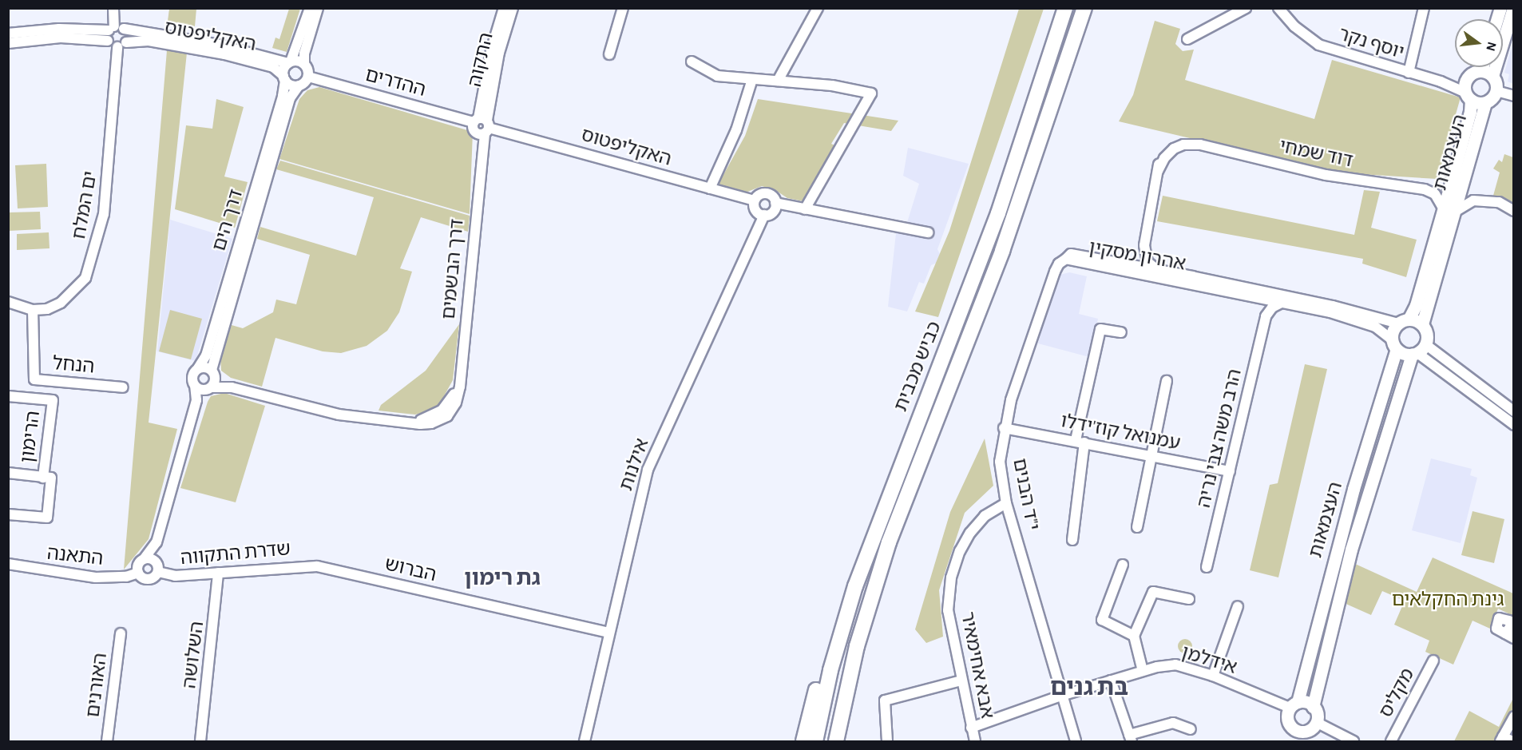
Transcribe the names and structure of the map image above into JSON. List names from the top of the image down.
{
  "streets": {
    "highway": ["כביש מכבית"],
    "main road": ["העצמאות"],
    "street": [
      "האקליפטוס",
      "יוסף נקר",
      "התקוה",
      "ההדרים",
      "דוד שמחי",
      "ים המלח",
      "דרך הים",
      "אהרון מסקין",
      "דרך הבשמים",
      "הנחל",
      "עמנואל קוז'ידלו",
      "הרימון",
      "הרב משה צבי נריה",
      "אילנות",
      "י\"ד הבנים",
      "שדרת התקווה",
      "התאנה",
      "הברוש",
      "השלושה",
      "אידלמן",
      "אבא אחימאיר",
      "האורנים",
      "מקליס"
    ]
  },
  "crossings": [
    ["האקליפטוס", "התקוה"],
    ["האקליפטוס", "ההדרים"],
    ["האקליפטוס", "דרך הים"],
    ["האקליפטוס", "דרך הבשמים"],
    ["האקליפטוס", "אילנות"],
    ["יוסף נקר", "העצמאות"],
    ["התקוה", "ההדרים"],
    ["התקוה", "דרך הבשמים"],
    ["ההדרים", "דרך הים"],
    ["ההדרים", "דרך הבשמים"],
    ["העצמאות", "דוד שמחי"],
    ["העצמאות", "אהרון מסקין"],
    ["העצמאות", "אידלמן"],
    ["דוד שמחי", "אהרון מסקין"],
    ["ים המלח", "הנחל"],
    ["דרך הים", "דרך הבשמים"],
    ["אהרון מסקין", "י\"ד הבנים"],
    ["עמנואל קוז'ידלו", "הרב משה צבי נריה"],
    ["עמנואל קוז'ידלו", "י\"ד הבנים"],
    ["אילנות", "הברוש"],
    ["י\"ד הבנים", "אידלמן"],
    ["י\"ד הבנים", "אבא אחימאיר"],
    ["שדרת התקווה", "התאנה"],
    ["שדרת התקווה", "הברוש"],
    ["שדרת התקווה", "השלושה"],
    ["אידלמן", "אבא אחימאיר"]
  ],
  "districts": ["גת רימון", "בת גנים"],
  "parks": ["גינת החקלאים"],
  "north": "right"
}
